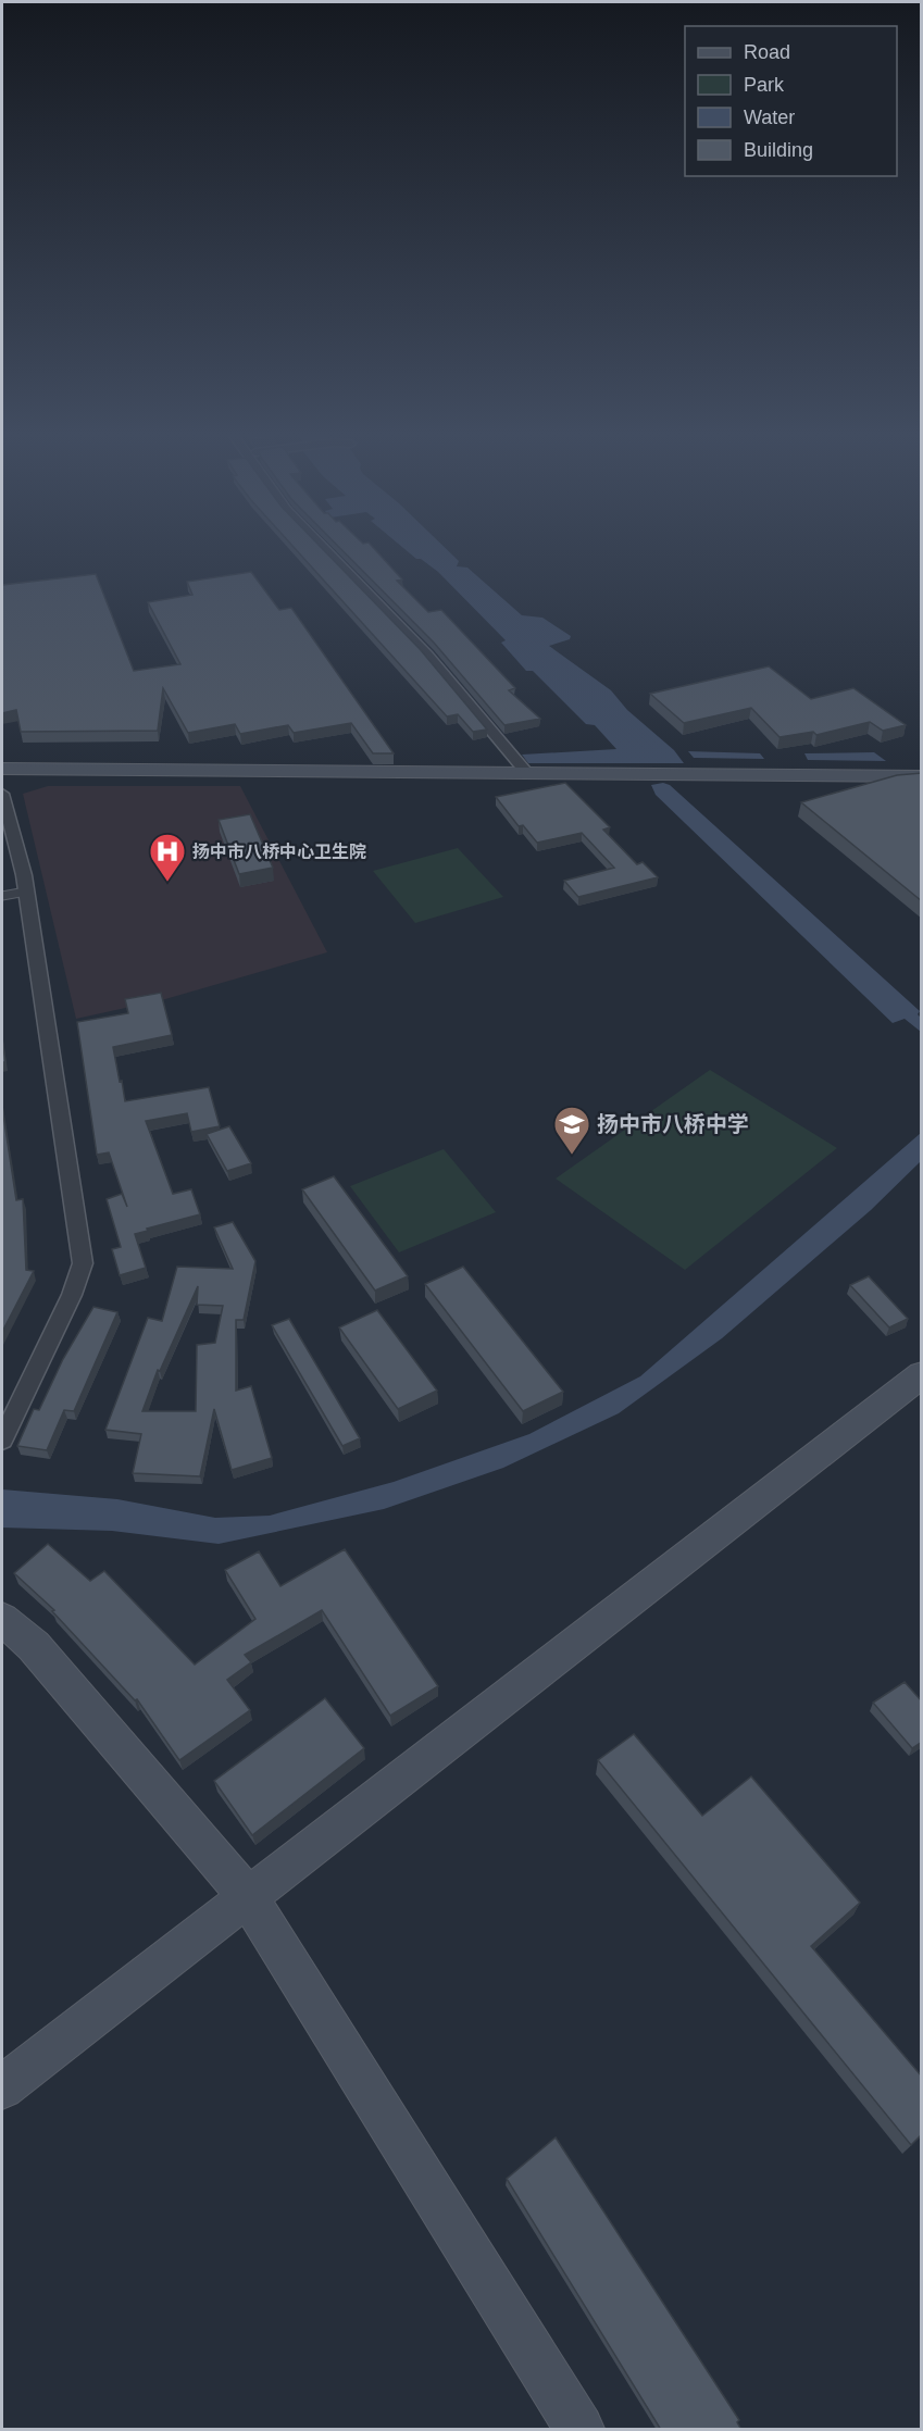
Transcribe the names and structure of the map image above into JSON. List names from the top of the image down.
{
  "places": {
    "hospital": ["扬中市八桥中心卫生院"],
    "school or university": ["扬中市八桥中学"]
  },
  "legend": [
    "Road",
    "Park",
    "Water",
    "Building"
  ]
}
